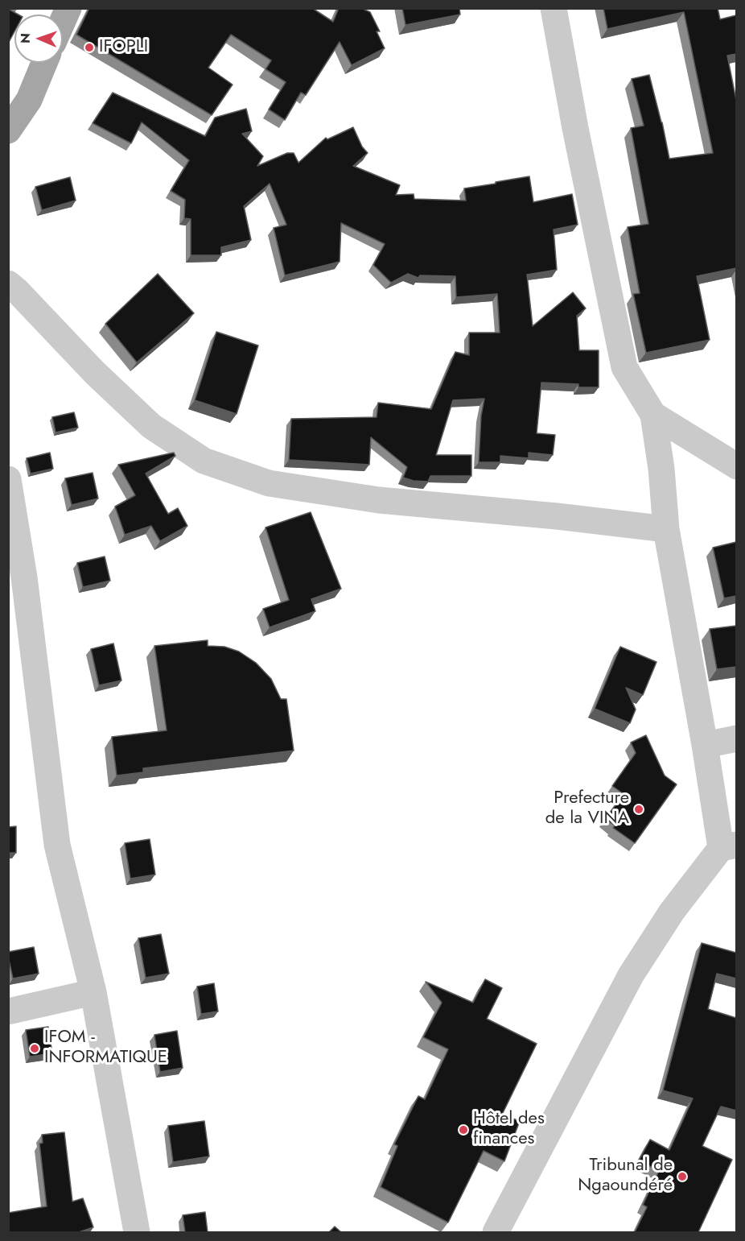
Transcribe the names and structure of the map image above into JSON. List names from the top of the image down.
{
  "places": [
    "IFOPLI",
    "Prefecture de la VINA",
    "IFOM - INFORMATIQUE",
    "Hôtel des finances",
    "Tribunal de Ngaoundéré"
  ],
  "north": "left"
}
